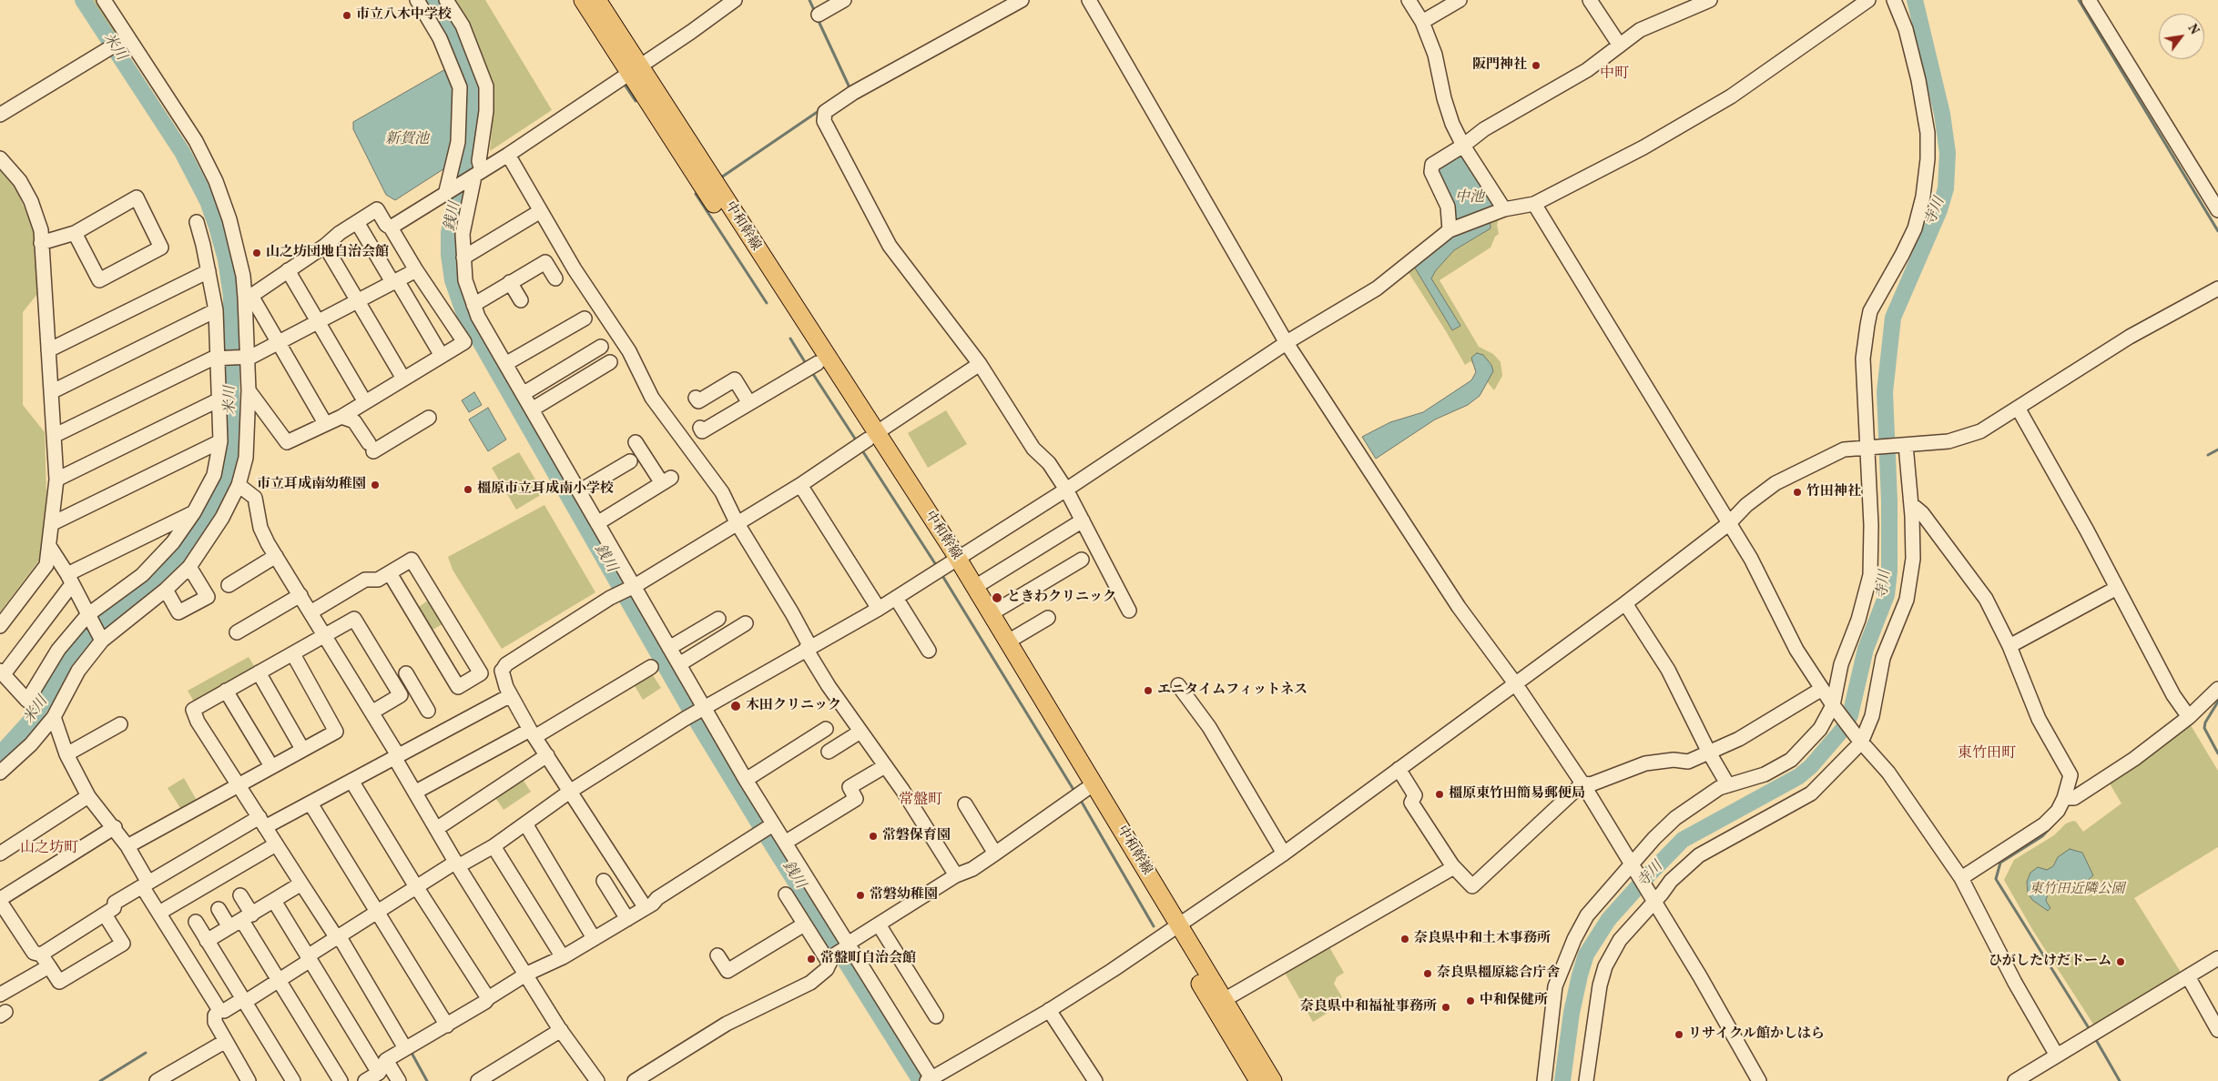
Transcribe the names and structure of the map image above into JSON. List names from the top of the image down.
{
  "streets": {
    "main road": ["中和幹線"]
  },
  "districts": [
    "中町",
    "東竹田町",
    "常盤町",
    "山之坊町"
  ],
  "water": [
    "米川",
    "新賀池",
    "中池",
    "寺川",
    "銭川"
  ],
  "parks": ["東竹田近隣公園"],
  "places": [
    "市立八木中学校",
    "阪門神社",
    "山之坊団地自治会館",
    "市立耳成南幼稚園",
    "橿原市立耳成南小学校",
    "竹田神社",
    "ときわクリニック",
    "エニタイムフィットネス",
    "木田クリニック",
    "橿原東竹田簡易郵便局",
    "常磐保育園",
    "常磐幼稚園",
    "奈良県中和土木事務所",
    "常盤町自治会館",
    "ひがしたけだドーム",
    "奈良県橿原総合庁舎",
    "中和保健所",
    "奈良県中和福祉事務所",
    "リサイクル館かしはら"
  ],
  "north": "top right"
}
